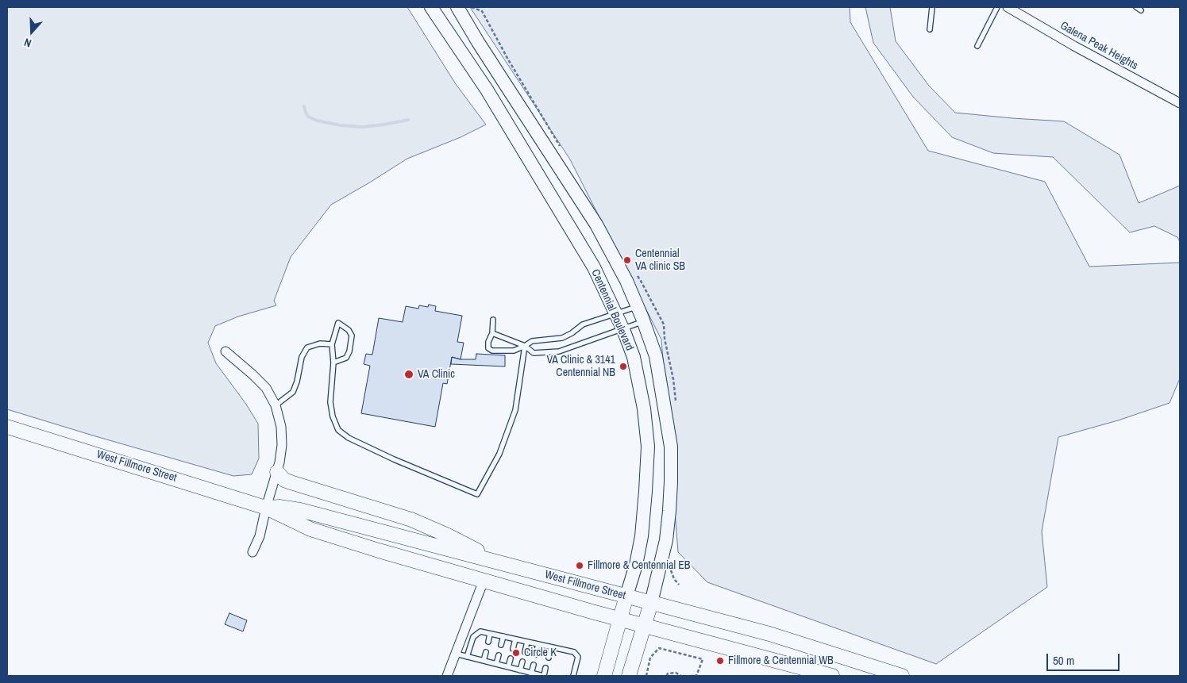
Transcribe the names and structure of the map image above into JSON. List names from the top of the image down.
{
  "streets": {
    "main road": ["Centennial Boulevard", "West Fillmore Street"],
    "street": ["Galena Peak Heights"]
  },
  "crossings": [
    ["Centennial Boulevard", "West Fillmore Street"]
  ],
  "places": [
    "Centennial VA clinic SB",
    "VA Clinic & 3141 Centennial NB",
    "VA Clinic",
    "Fillmore & Centennial EB",
    "Circle K",
    "Fillmore & Centennial WB"
  ],
  "scale_bar": "50 m",
  "north": "bottom"
}
